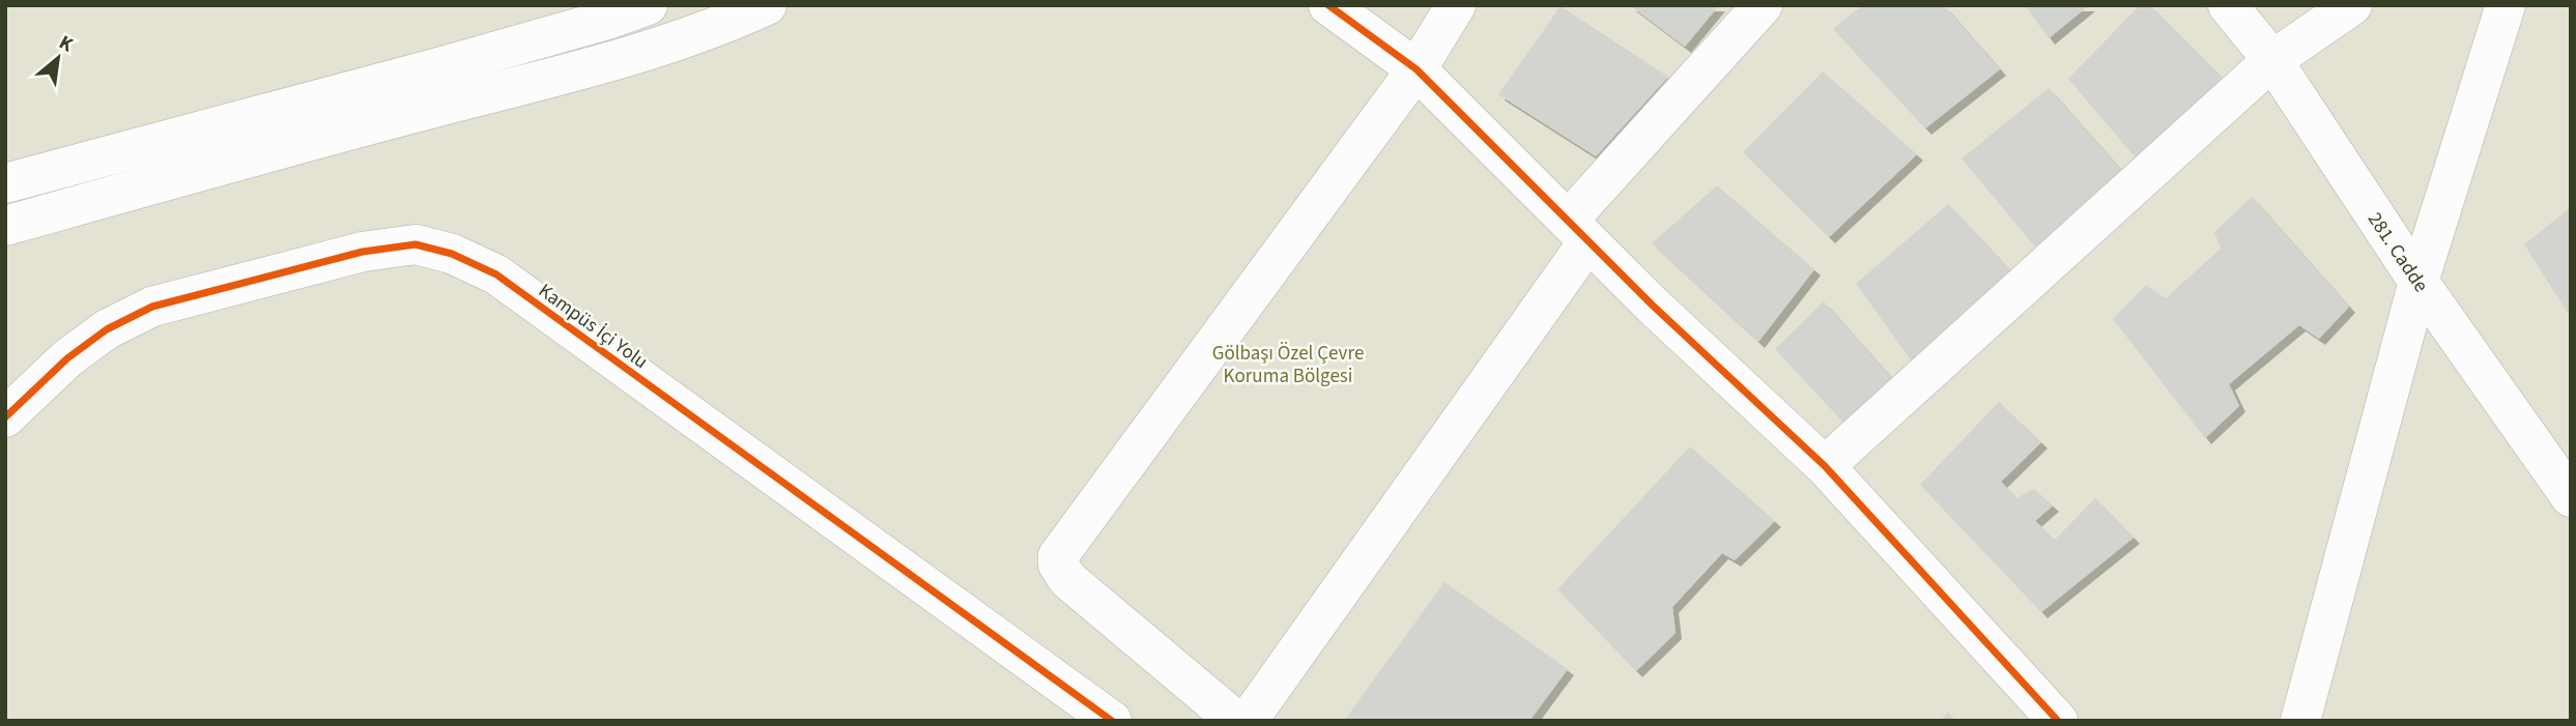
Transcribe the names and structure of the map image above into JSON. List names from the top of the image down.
{
  "streets": {
    "street": ["281. Cadde", "Kampüs İçi Yolu"]
  },
  "parks": ["Gölbaşı Özel Çevre Koruma Bölgesi"],
  "north": "top right"
}
